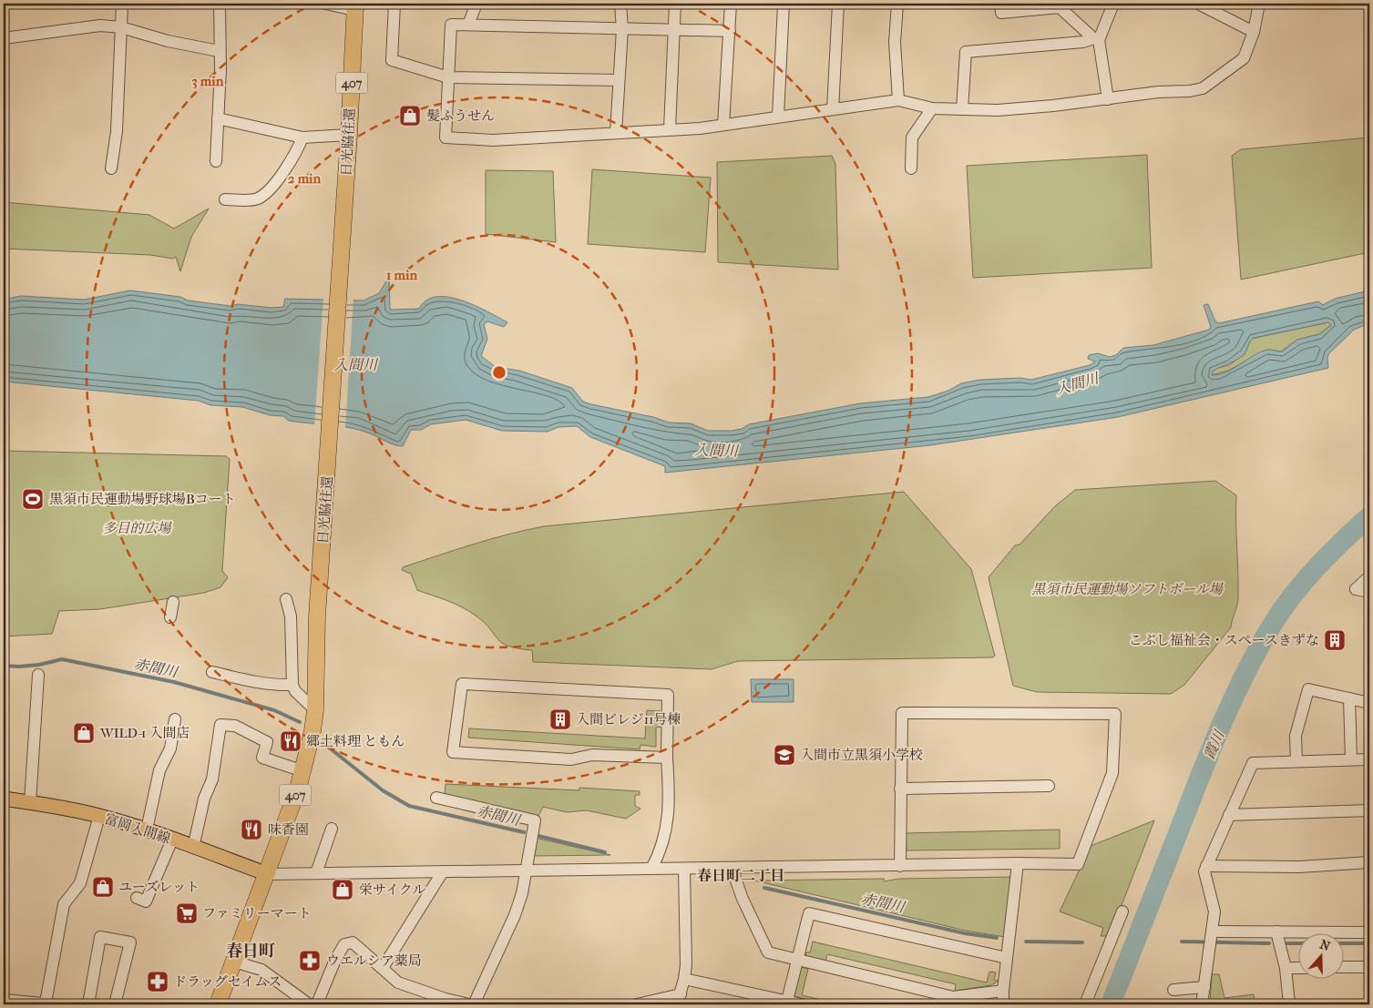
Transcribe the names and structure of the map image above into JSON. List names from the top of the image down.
{
  "streets": {
    "highway": ["407", "日光脇往還"],
    "main road": ["富岡入間線"]
  },
  "crossings": [
    ["日光脇往還", "富岡入間線"]
  ],
  "districts": ["春日町二丁目", "春日町"],
  "water": ["入間川", "赤間川", "霞川"],
  "parks": ["多目的広場", "黒須市民運動場ソフトボール場"],
  "places": {
    "shop": [
      "髪ふうせん",
      "WILD-1 入間店",
      "ユーズレット",
      "栄サイクル"
    ],
    "sports": ["黒須市民運動場野球場Bコート"],
    "building": ["こぶし福祉会・スペースきずな", "入間ビレジ11号棟"],
    "restaurant": ["郷土料理 ともん", "味香園"],
    "school or university": ["入間市立黒須小学校"],
    "supermarket": ["ファミリーマート"],
    "pharmacy": ["ウエルシア薬局", "ドラッグセイムス"]
  },
  "north": "top",
  "rings": ["3 min", "2 min", "1 min"]
}
